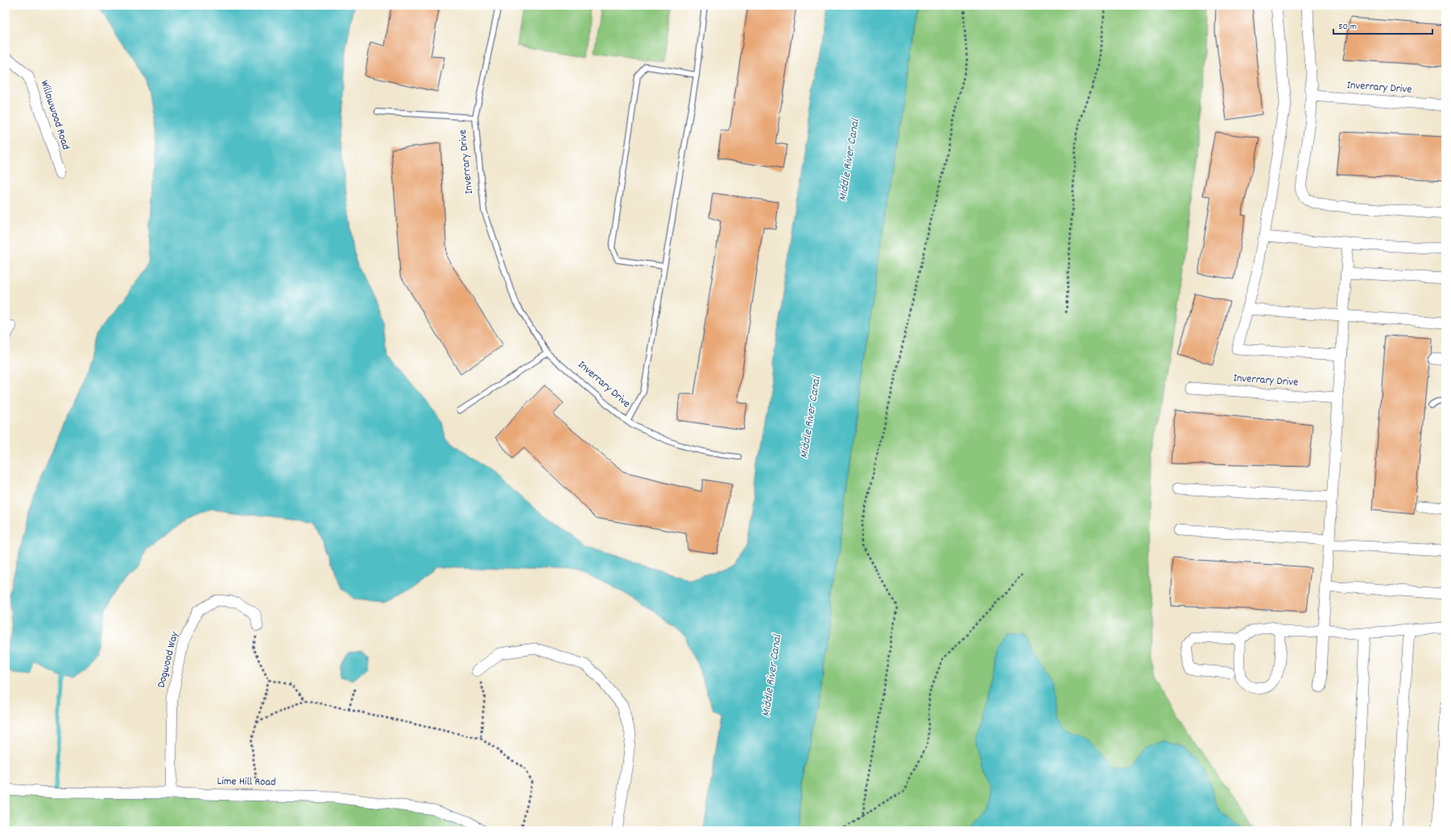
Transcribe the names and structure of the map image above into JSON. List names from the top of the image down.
{
  "streets": {
    "street": [
      "Inverrary Drive",
      "Willowwood Road",
      "Dogwood Way",
      "Lime Hill Road"
    ]
  },
  "crossings": [
    ["Dogwood Way", "Lime Hill Road"]
  ],
  "water": ["Middle River Canal"],
  "scale_bar": "50 m"
}
